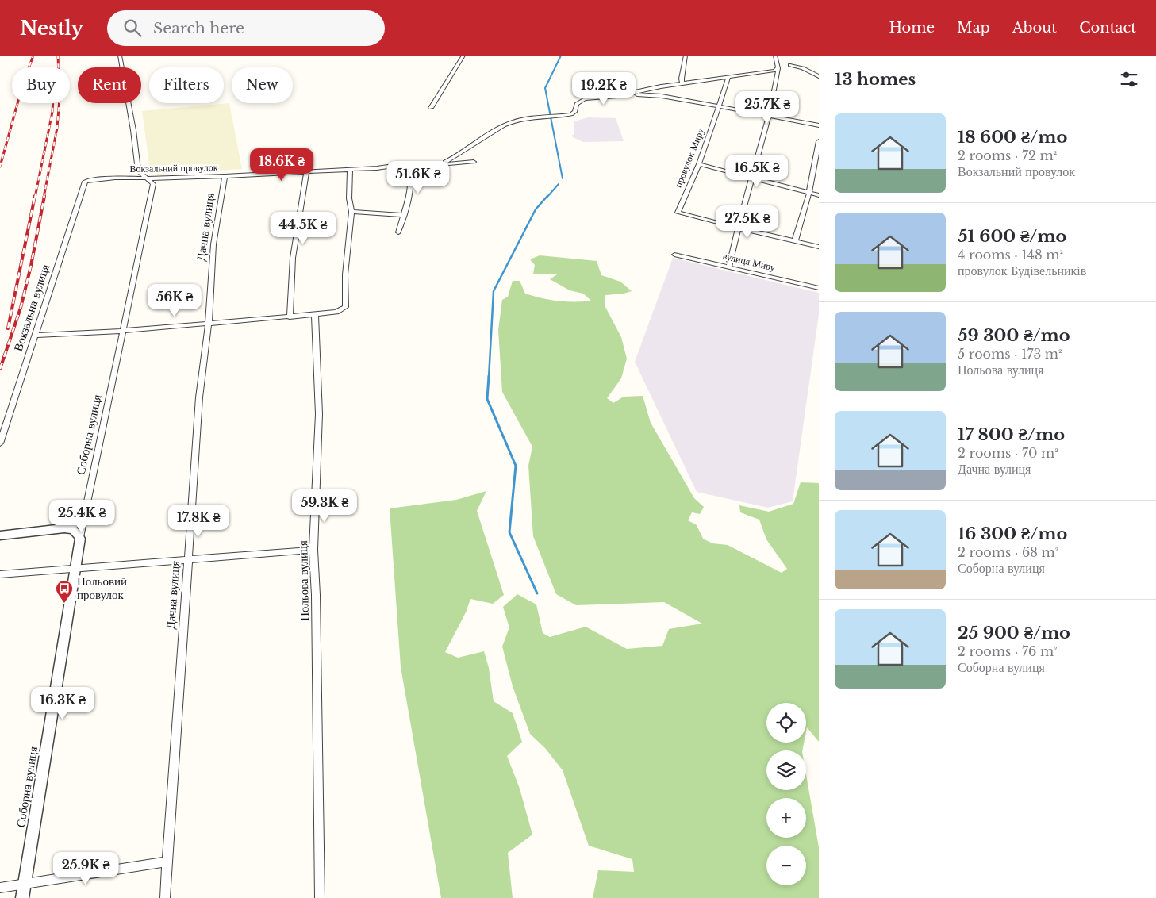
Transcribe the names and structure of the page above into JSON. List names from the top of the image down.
{
  "streets": {
    "street": [
      "провулок Миру",
      "Вокзальний провулок",
      "Дачна вулиця",
      "вулиця Миру",
      "Вокзальна вулиця",
      "Соборна вулиця",
      "Польова вулиця"
    ]
  },
  "crossings": [
    ["Вокзальний провулок", "Дачна вулиця"],
    ["Вокзальний провулок", "Вокзальна вулиця"],
    ["Вокзальний провулок", "Соборна вулиця"]
  ],
  "places": {
    "bus stop": ["Польовий провулок"]
  },
  "page": {
    "header": "Nestly",
    "search": "Search here",
    "nav": [
      "Home",
      "Map",
      "About",
      "Contact"
    ],
    "heading": "13 homes",
    "chip": [
      "Buy",
      "Rent",
      "Filters",
      "New"
    ],
    "price": [
      "19.2K ₴",
      "25.7K ₴",
      "18.6K ₴",
      "16.5K ₴",
      "51.6K ₴",
      "27.5K ₴",
      "44.5K ₴",
      "56K ₴",
      "59.3K ₴",
      "25.4K ₴",
      "17.8K ₴",
      "16.3K ₴",
      "25.9K ₴"
    ],
    "list": [
      {
        "name": "18 600 ₴/mo",
        "note": "2 rooms · 72 m² · Вокзальний провулок"
      },
      {
        "name": "51 600 ₴/mo",
        "note": "4 rooms · 148 m² · провулок Будівельників"
      },
      {
        "name": "59 300 ₴/mo",
        "note": "5 rooms · 173 m² · Польова вулиця"
      },
      {
        "name": "17 800 ₴/mo",
        "note": "2 rooms · 70 m² · Дачна вулиця"
      },
      {
        "name": "16 300 ₴/mo",
        "note": "2 rooms · 68 m² · Соборна вулиця"
      },
      {
        "name": "25 900 ₴/mo",
        "note": "2 rooms · 76 m² · Соборна вулиця"
      }
    ],
    "map_buttons": ["+", "−"]
  }
}
